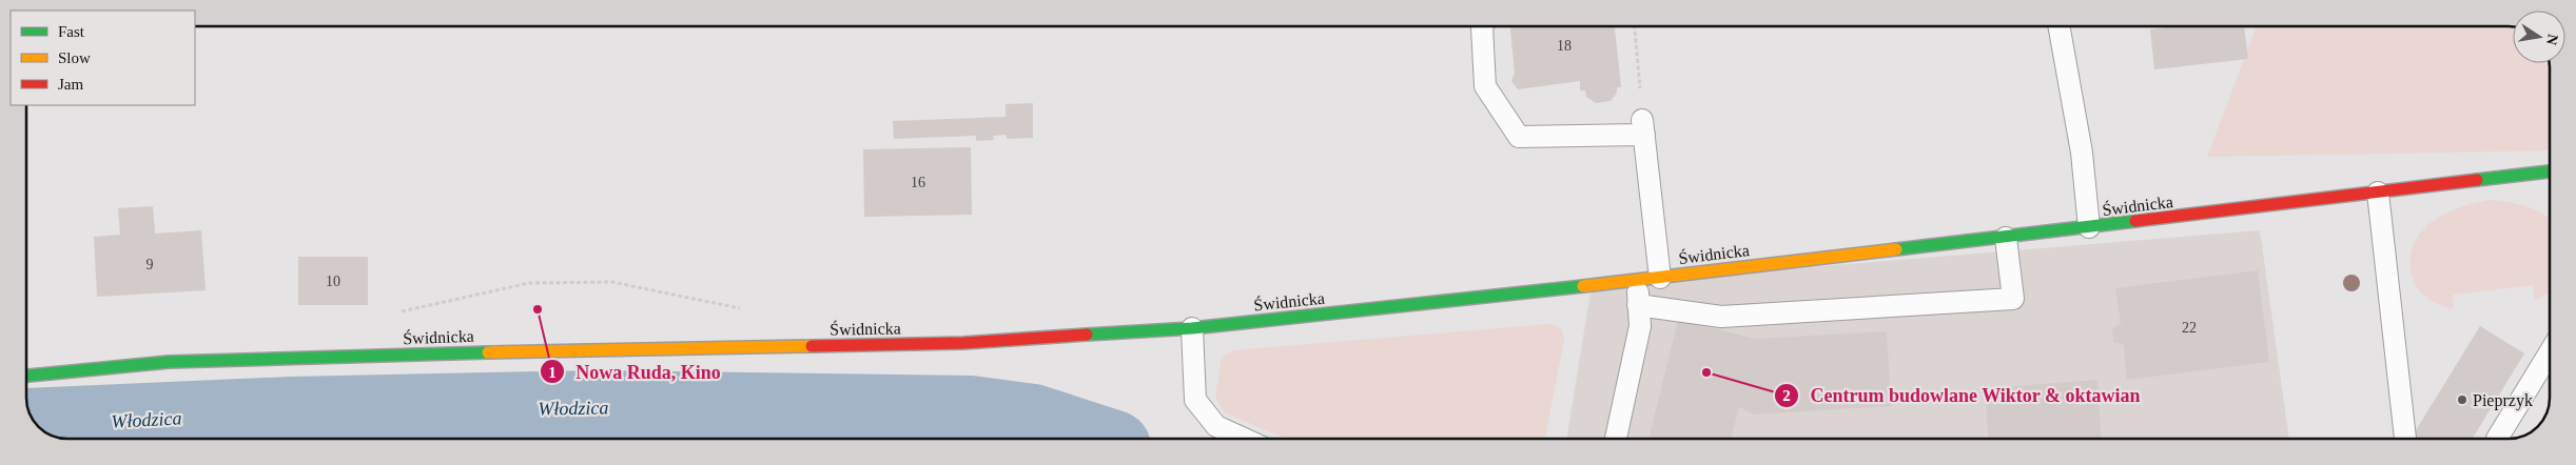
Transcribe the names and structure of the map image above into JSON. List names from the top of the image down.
{
  "streets": {
    "street": ["Świdnicka"]
  },
  "water": ["Włodzica"],
  "places": ["Nowa Ruda, Kino", "Centrum budowlane Wiktor & oktawian", "Pieprzyk"],
  "house_numbers": [
    "18",
    "16",
    "9",
    "10",
    "22"
  ],
  "legend": ["Fast", "Slow", "Jam"],
  "north": "right"
}
